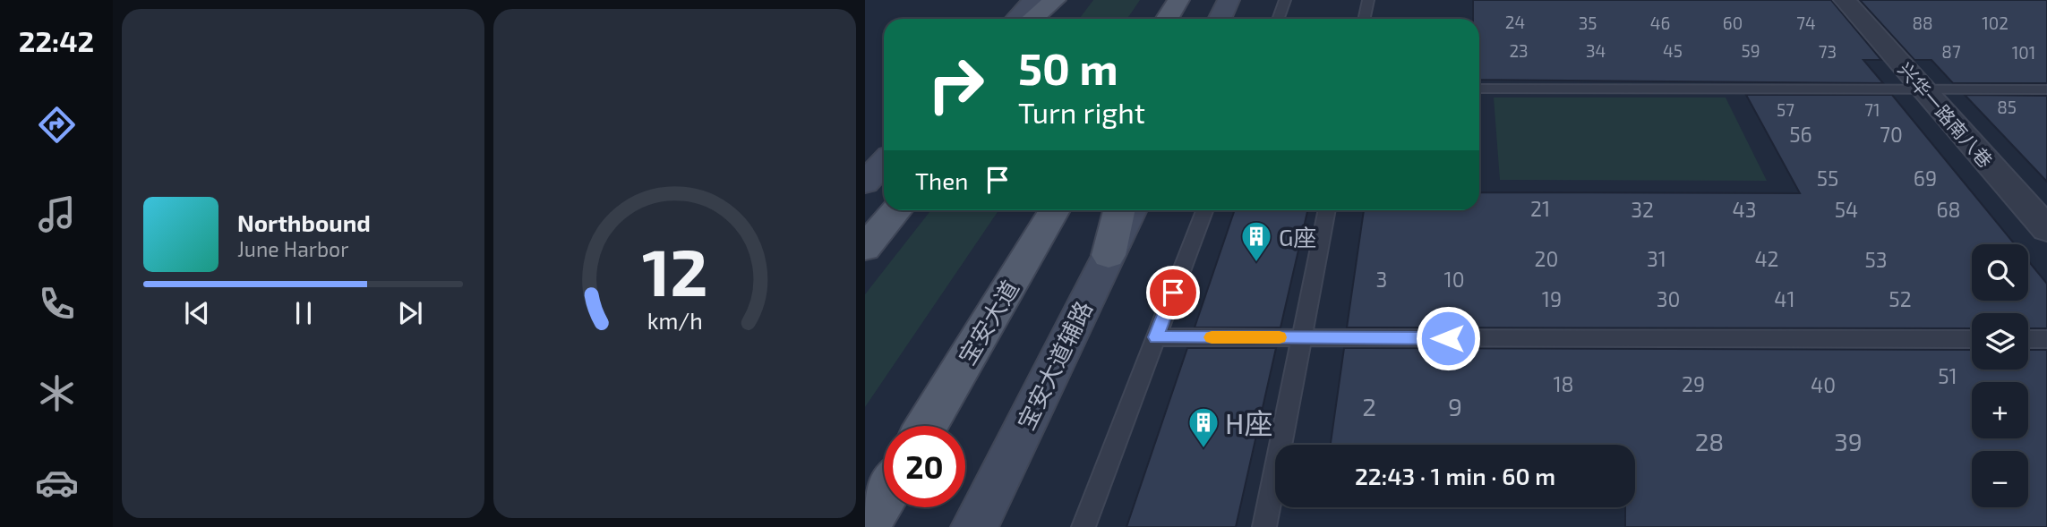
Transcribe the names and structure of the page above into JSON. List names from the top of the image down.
{
  "streets": {
    "main road": ["宝安大道", "宝安大道辅路"],
    "street": ["兴华一路南八巷"]
  },
  "places": {
    "building": ["G座", "H座"]
  },
  "house_numbers": [
    "24",
    "35",
    "46",
    "60",
    "74",
    "88",
    "102",
    "23",
    "34",
    "45",
    "59",
    "73",
    "87",
    "101",
    "85",
    "57",
    "71",
    "56",
    "70",
    "55",
    "69",
    "21",
    "32",
    "43",
    "54",
    "68",
    "20",
    "31",
    "42",
    "53",
    "3",
    "10",
    "19",
    "30",
    "41",
    "52",
    "51",
    "18",
    "29",
    "40",
    "2",
    "9",
    "28",
    "39"
  ],
  "page": {
    "tabs": "22:42",
    "turn": ["50 m", "Turn right"],
    "then": "Then",
    "song": ["Northbound", "June Harbor"],
    "map_buttons": ["+", "−"],
    "limit": "20",
    "trip": "22:43 · 1 min · 60 m",
    "gauge": ["12", "km/h"]
  }
}
